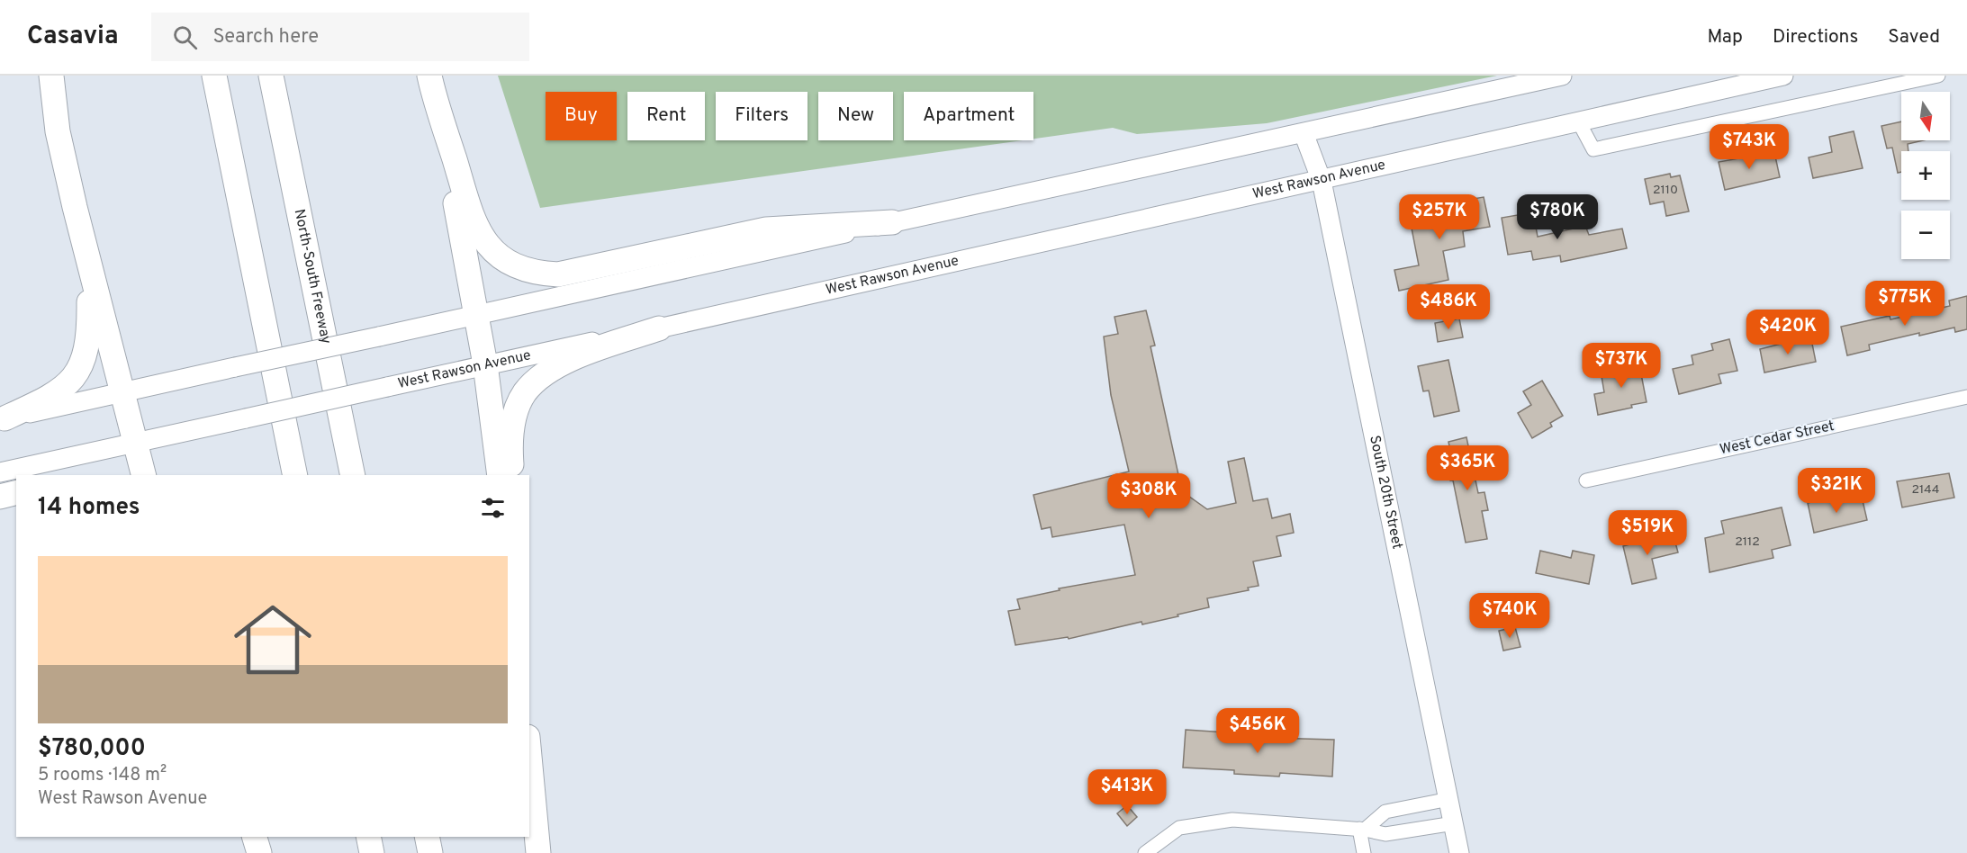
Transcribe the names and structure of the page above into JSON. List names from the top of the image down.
{
  "streets": {
    "highway": ["North-South Freeway"],
    "main road": ["West Rawson Avenue", "South 20th Street"],
    "street": ["West Cedar Street"]
  },
  "crossings": [
    ["West Rawson Avenue", "South 20th Street"]
  ],
  "house_numbers": ["2110", "2144", "2112"],
  "north": "bottom",
  "page": {
    "header": "Casavia",
    "search": "Search here",
    "nav": ["Map", "Directions", "Saved"],
    "map_buttons": ["+", "−"],
    "chip": [
      "Buy",
      "Rent",
      "Filters",
      "New",
      "Apartment"
    ],
    "price": [
      "$743K",
      "$257K",
      "$780K",
      "$775K",
      "$486K",
      "$420K",
      "$737K",
      "$365K",
      "$321K",
      "$308K",
      "$519K",
      "$740K",
      "$456K",
      "$413K"
    ],
    "heading": "14 homes",
    "list": [
      {
        "name": "$780,000",
        "note": "5 rooms · 148 m² · West Rawson Avenue"
      }
    ]
  }
}
